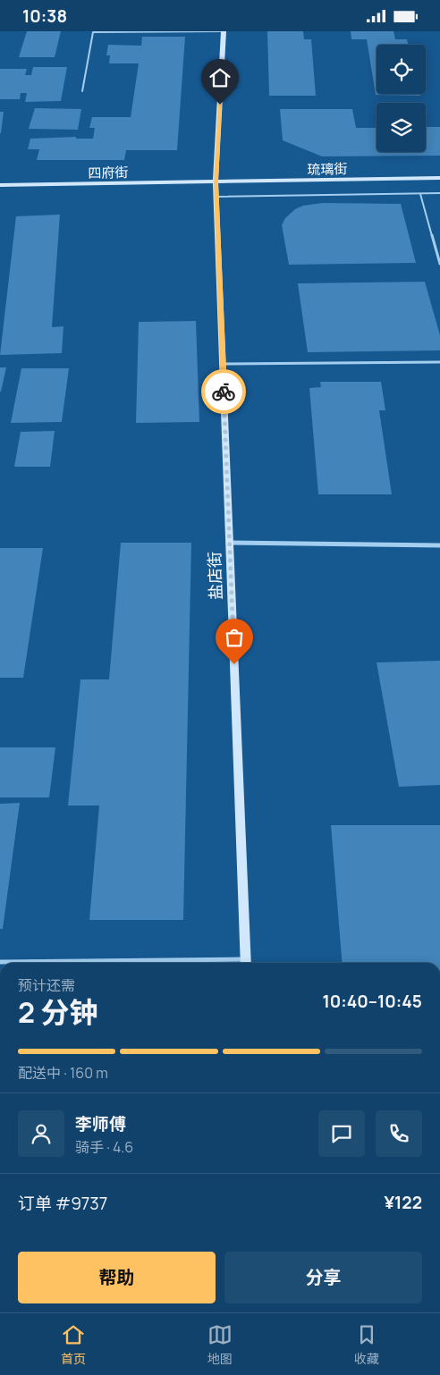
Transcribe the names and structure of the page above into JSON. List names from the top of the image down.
{
  "streets": {
    "street": ["琉璃街", "四府街", "盐店街"]
  },
  "crossings": [
    ["琉璃街", "四府街"],
    ["琉璃街", "盐店街"],
    ["四府街", "盐店街"]
  ],
  "page": {
    "status": "10:38",
    "heading": ["2 分钟", "预计还需", "10:40–10:45"],
    "panel": [
      "李师傅",
      "骑手 · 4.6",
      "订单 #9737",
      "¥122"
    ],
    "bar": "配送中 · 160 m",
    "buttons": ["帮助", "分享"],
    "tabs": ["首页", "地图", "收藏"]
  }
}
